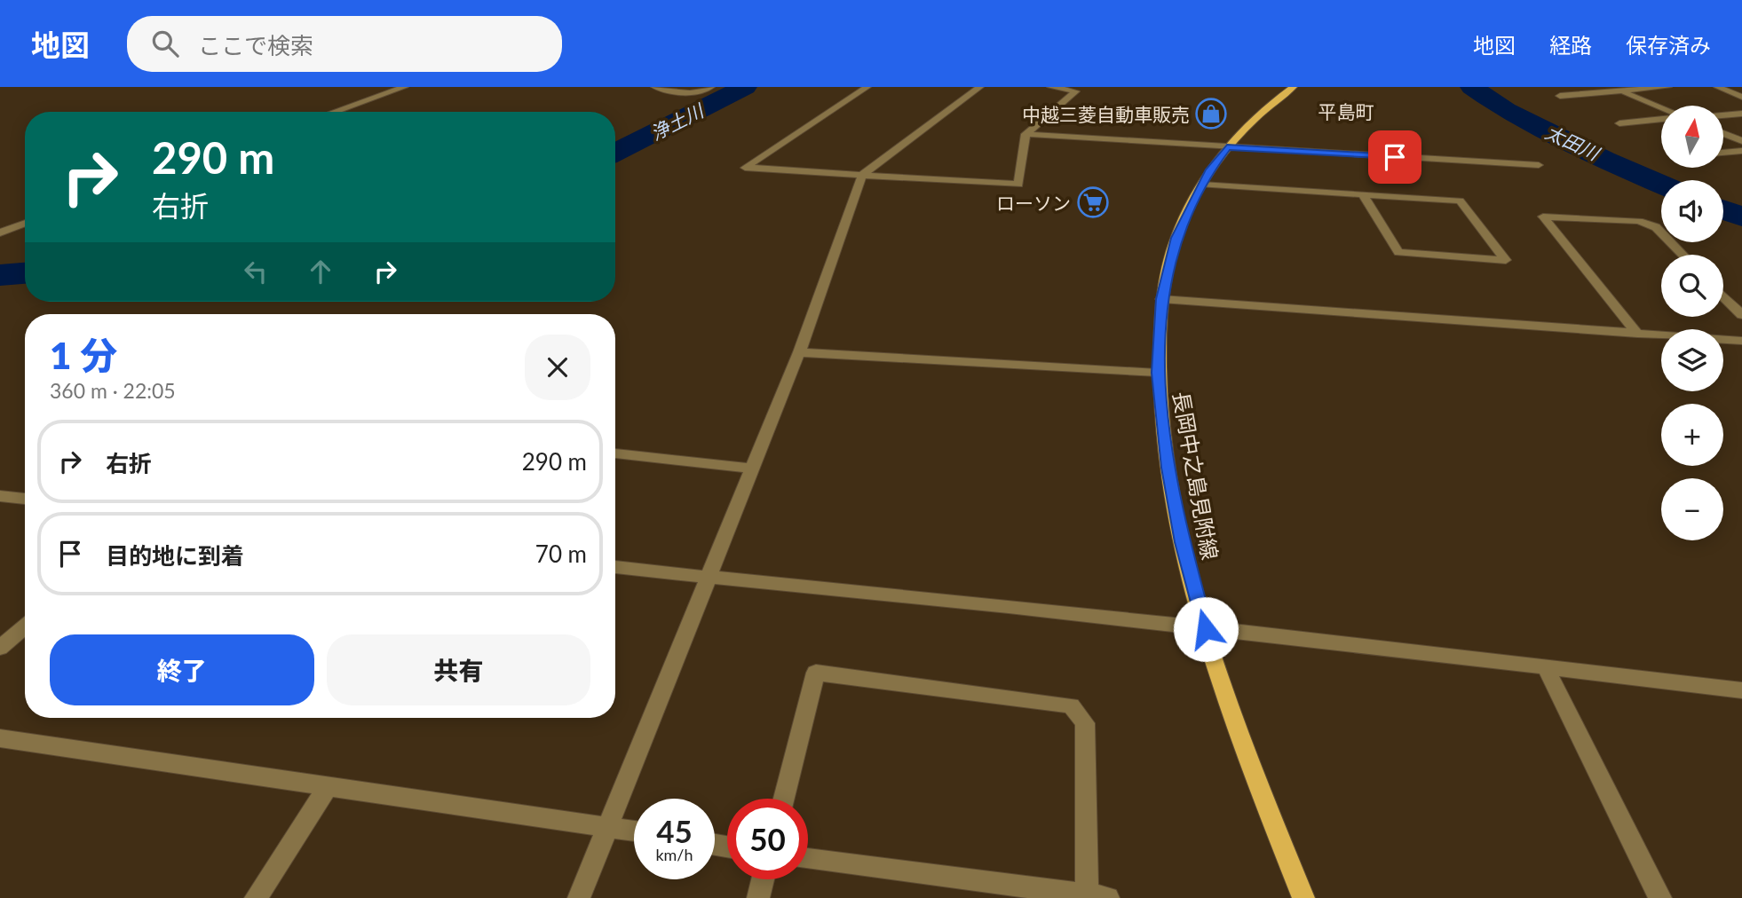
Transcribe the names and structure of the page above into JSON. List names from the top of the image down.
{
  "streets": {
    "main road": ["長岡中之島見附線"]
  },
  "districts": ["平島町"],
  "water": ["浄土川", "太田川"],
  "places": {
    "shop": ["中越三菱自動車販売"],
    "supermarket": ["ローソン"]
  },
  "north": "top",
  "page": {
    "header": "地図",
    "search": "ここで検索",
    "nav": ["地図", "経路", "保存済み"],
    "map_buttons": ["+", "−"],
    "turn": ["290 m", "右折"],
    "heading": ["1 分", "360 m · 22:05"],
    "list": [
      {
        "name": "右折",
        "value": "290 m"
      },
      {
        "name": "目的地に到着",
        "value": "70 m"
      }
    ],
    "buttons": ["終了", "共有"],
    "speed": "45 km/h",
    "limit": "50"
  }
}
